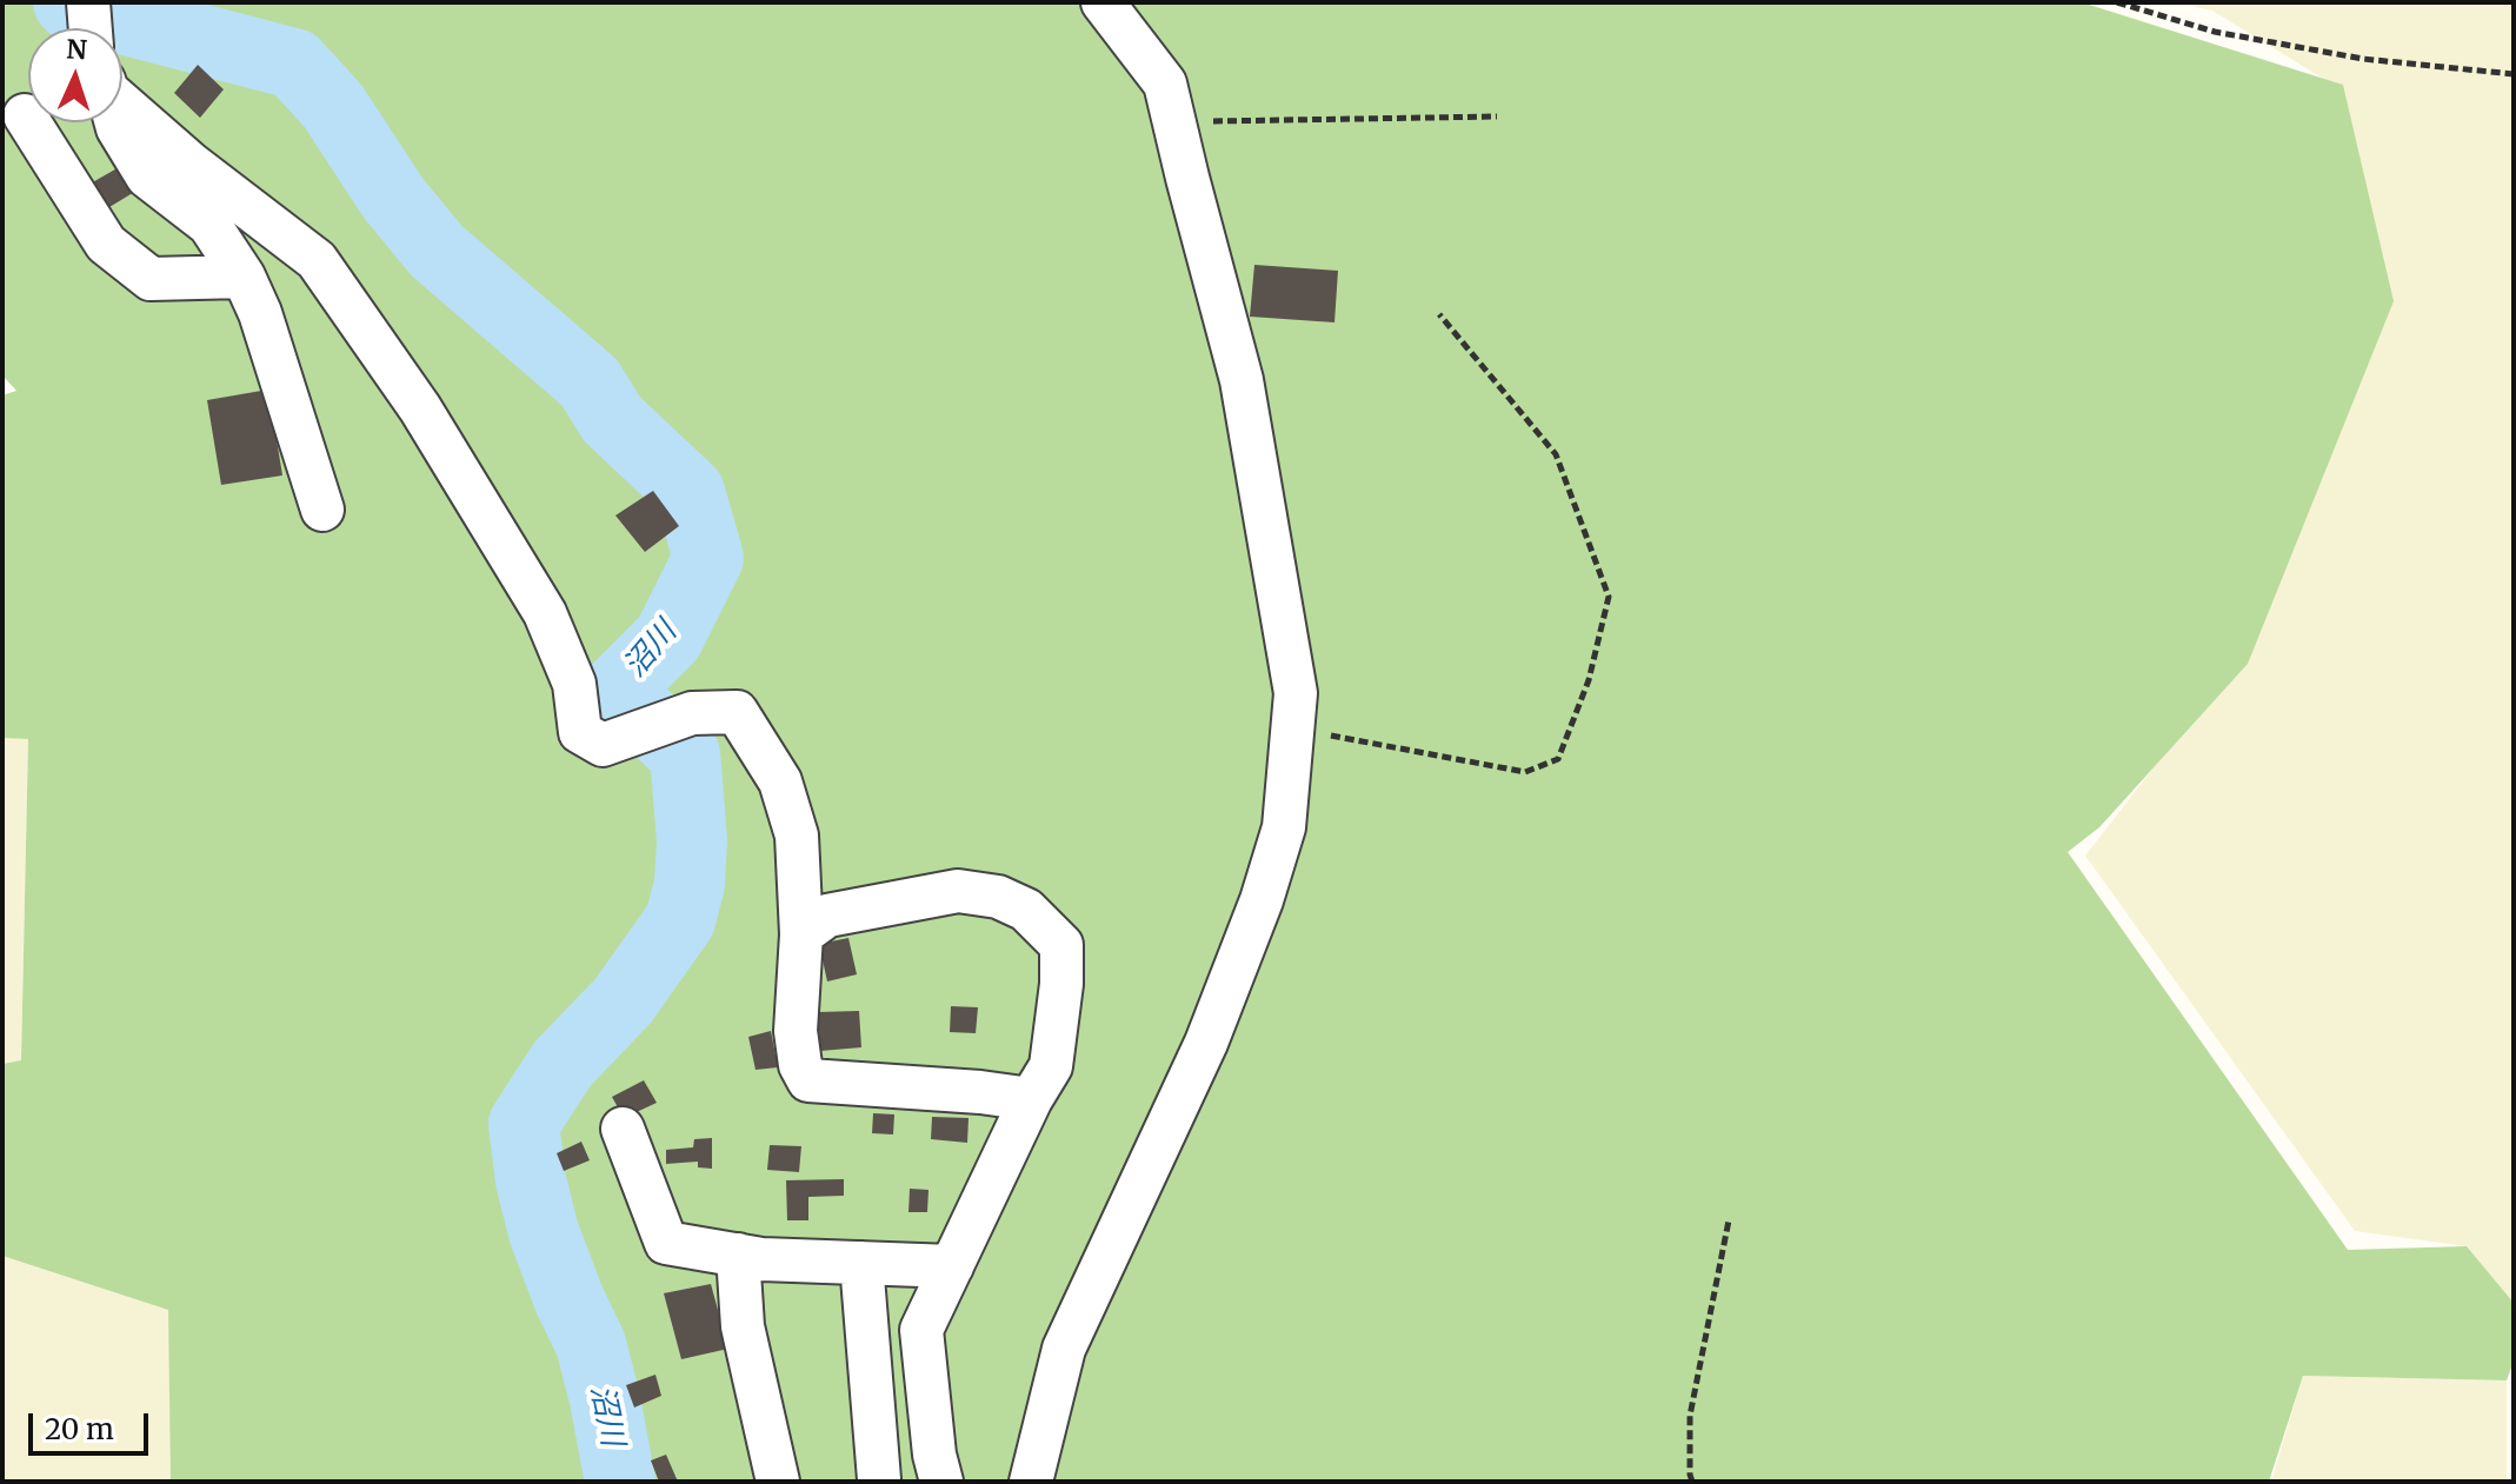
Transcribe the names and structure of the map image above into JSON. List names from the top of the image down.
{
  "water": ["沼川"],
  "scale_bar": "20 m",
  "north": "top"
}
